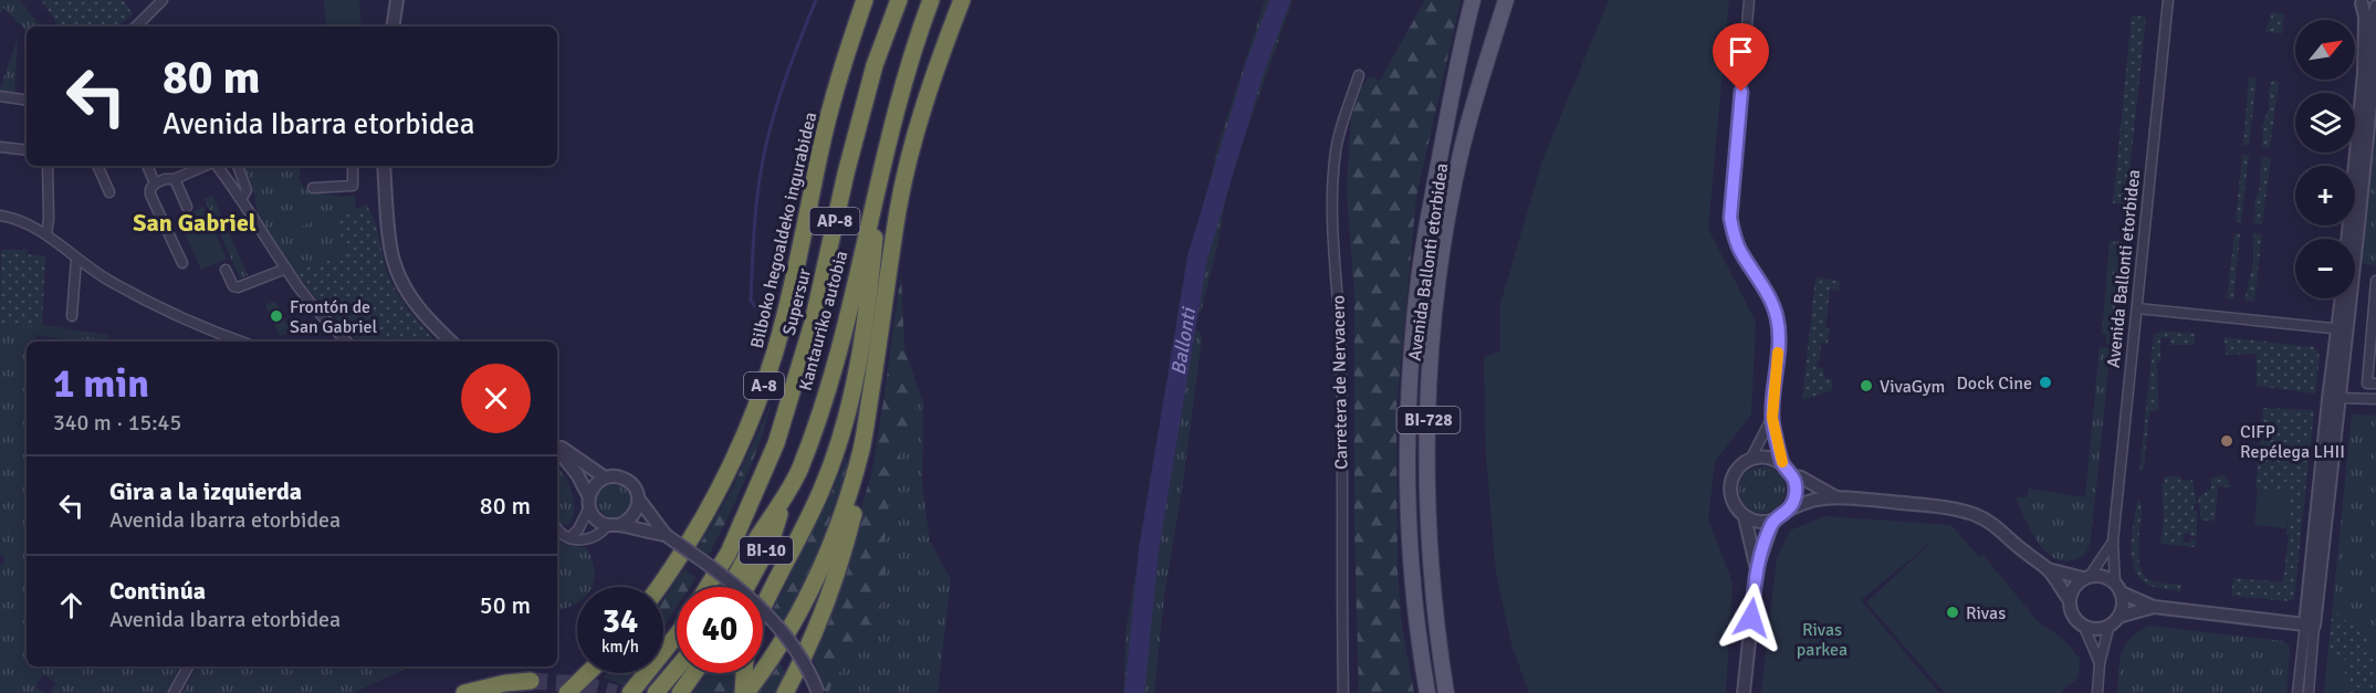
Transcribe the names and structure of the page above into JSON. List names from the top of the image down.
{
  "streets": {
    "highway": [
      "AP-8",
      "Bilboko hegoaldeko ingurabidea",
      "Supersur",
      "Kantauriko autobia",
      "A-8",
      "BI-10"
    ],
    "main road": ["Avenida Ballonti etorbidea", "BI-728"],
    "street": ["Carretera de Nervacero"]
  },
  "crossings": [
    ["Kantauriko autobia", "BI-10"]
  ],
  "districts": ["San Gabriel"],
  "water": ["Ballonti"],
  "parks": ["Rivas parkea"],
  "places": [
    "Frontón de San Gabriel",
    "Dock Cine",
    "VivaGym",
    "CIFP Repélega LHII",
    "Rivas"
  ],
  "north": "top right",
  "page": {
    "map_buttons": ["+", "−"],
    "turn": ["80 m", "Avenida Ibarra etorbidea"],
    "heading": ["1 min", "340 m · 15:45"],
    "list": [
      {
        "name": "Gira a la izquierda",
        "note": "Avenida Ibarra etorbidea",
        "value": "80 m"
      },
      {
        "name": "Continúa",
        "note": "Avenida Ibarra etorbidea",
        "value": "50 m"
      }
    ],
    "speed": "34 km/h",
    "limit": "40"
  }
}
